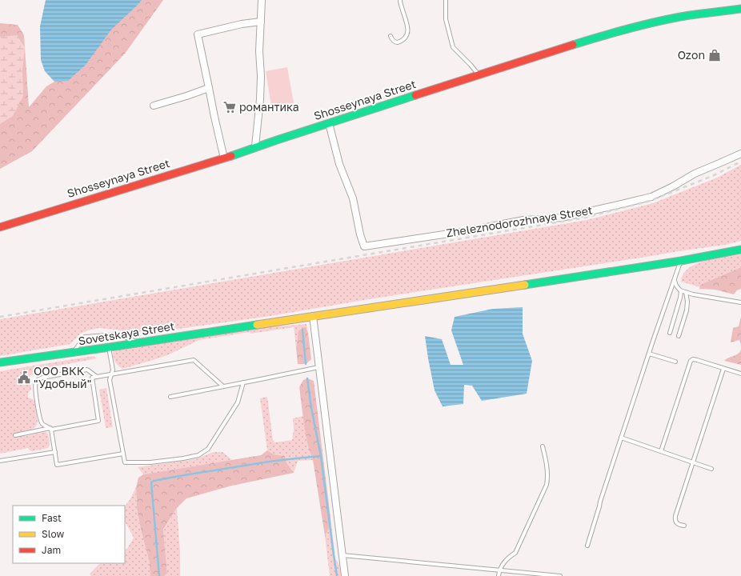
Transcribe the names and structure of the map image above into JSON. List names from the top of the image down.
{
  "streets": {
    "street": ["Shosseynaya Street", "Zheleznodorozhnaya Street", "Sovetskaya Street"]
  },
  "crossings": [
    ["Shosseynaya Street", "Zheleznodorozhnaya Street"]
  ],
  "places": {
    "shop": ["Ozon"],
    "supermarket": ["романтика"],
    "public building": ["ООО ВКК \"Удобный\""]
  },
  "legend": ["Fast", "Slow", "Jam"]
}
